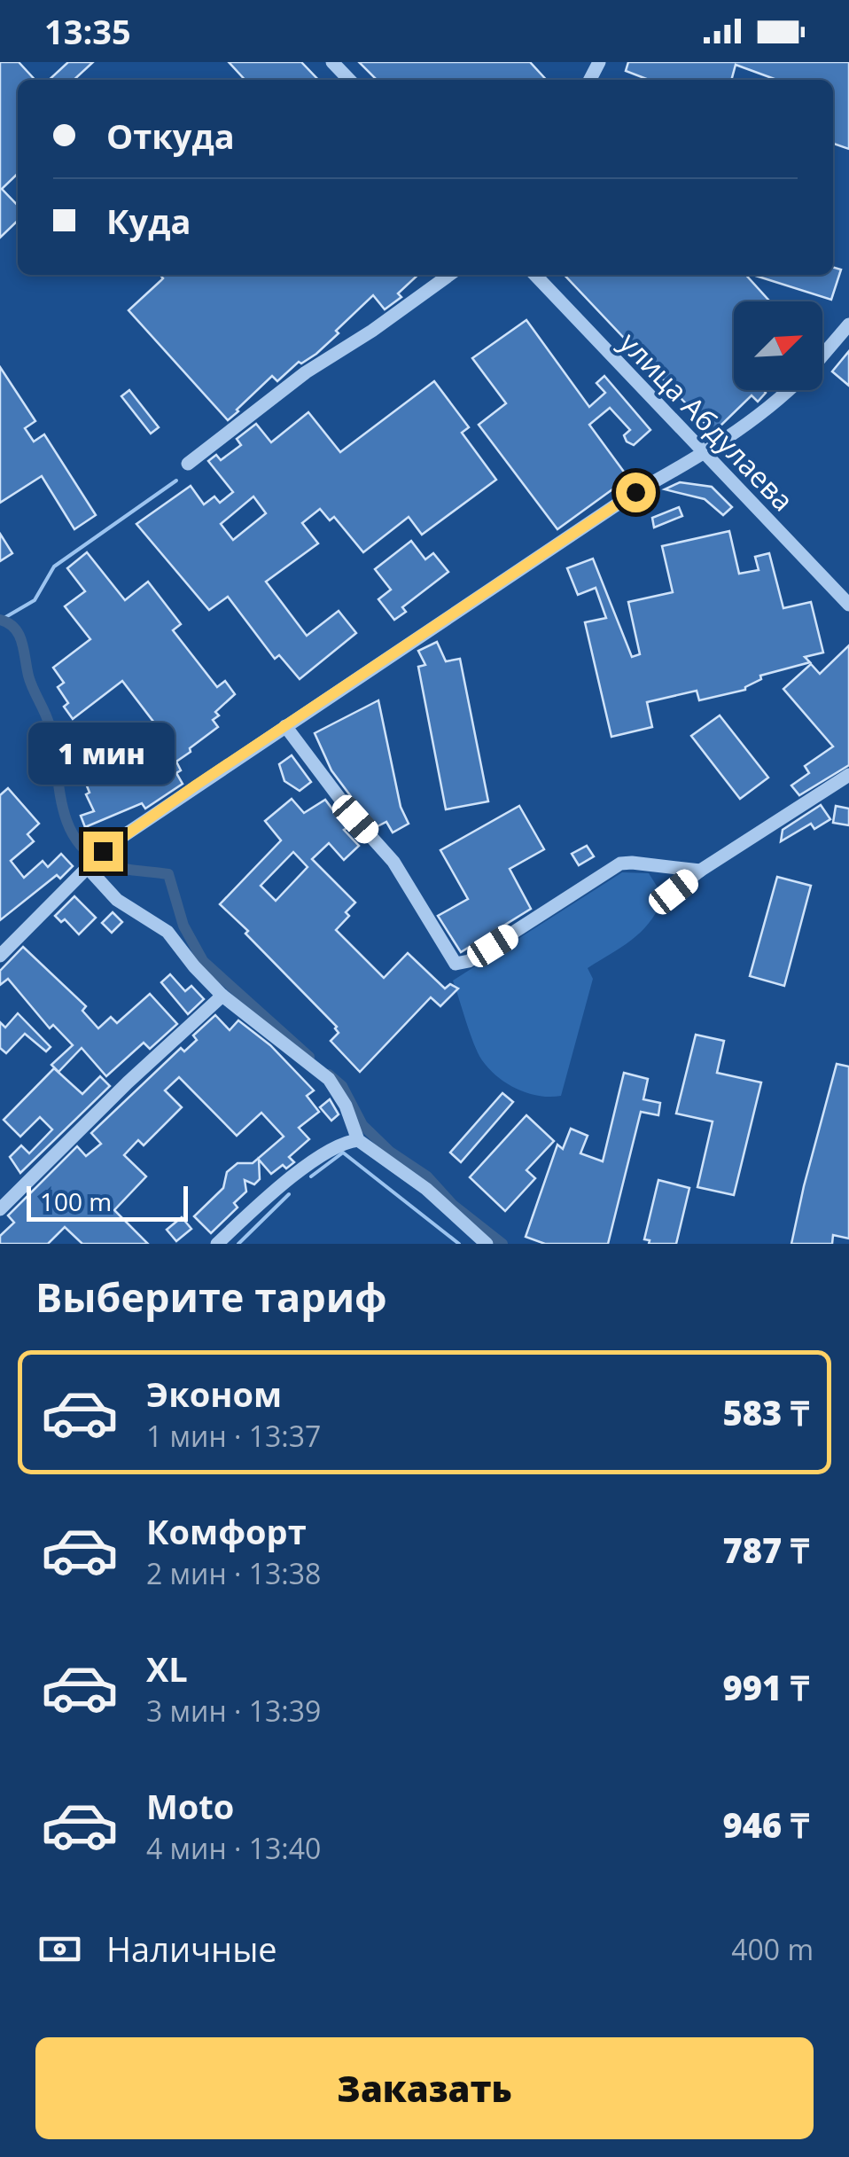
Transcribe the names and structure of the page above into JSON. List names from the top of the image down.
{
  "streets": {
    "street": ["улица Абдулаева"]
  },
  "scale_bar": "100 m",
  "north": "top right",
  "page": {
    "status": "13:35",
    "banner": ["Откуда", "Куда"],
    "bubble": "1 мин",
    "scale": "100 m",
    "heading": "Выберите тариф",
    "list": [
      {
        "name": "Эконом",
        "note": "1 мин · 13:37",
        "value": "583 ₸"
      },
      {
        "name": "Комфорт",
        "note": "2 мин · 13:38",
        "value": "787 ₸"
      },
      {
        "name": "XL",
        "note": "3 мин · 13:39",
        "value": "991 ₸"
      },
      {
        "name": "Moto",
        "note": "4 мин · 13:40",
        "value": "946 ₸"
      }
    ],
    "pay": ["Наличные", "400 m"],
    "buttons": "Заказать"
  }
}
